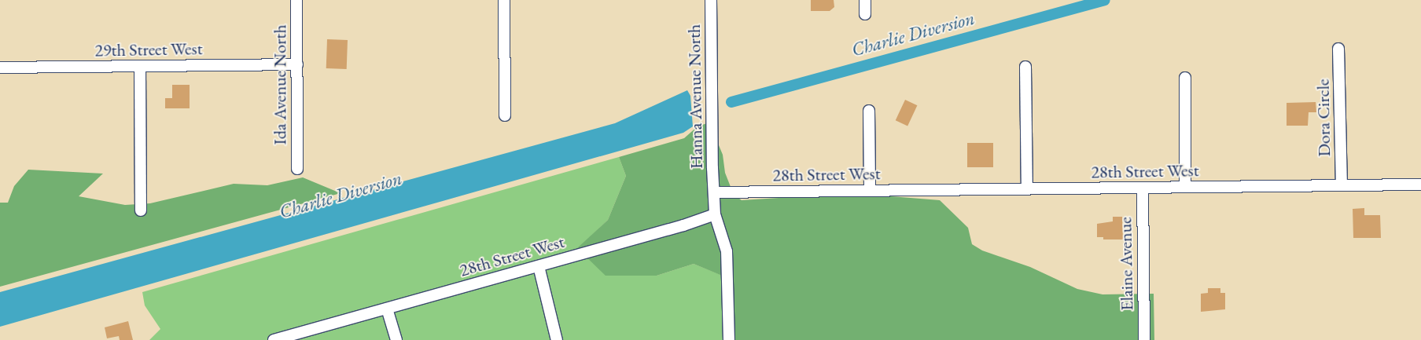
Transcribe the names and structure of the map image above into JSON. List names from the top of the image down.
{
  "streets": {
    "street": [
      "29th Street West",
      "Ida Avenue North",
      "Hanna Avenue North",
      "Dora Circle",
      "28th Street West",
      "Elaine Avenue"
    ]
  },
  "crossings": [
    ["29th Street West", "Ida Avenue North"],
    ["Hanna Avenue North", "28th Street West"],
    ["Dora Circle", "28th Street West"],
    ["28th Street West", "Elaine Avenue"]
  ],
  "water": ["Charlie Diversion"]
}
